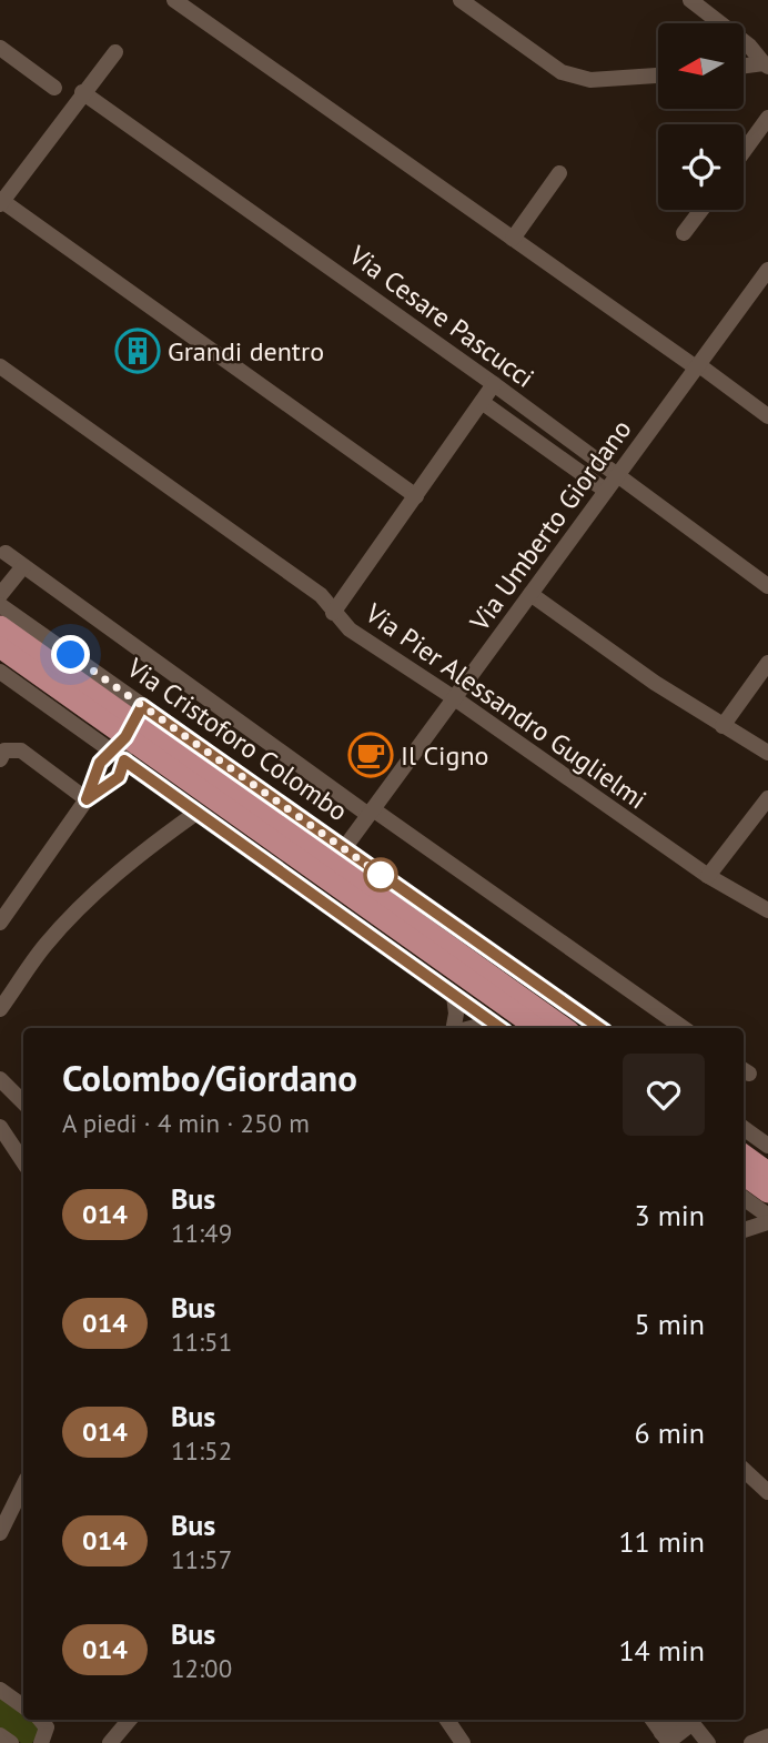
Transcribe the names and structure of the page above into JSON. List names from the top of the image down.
{
  "streets": {
    "main road": ["Via Cristoforo Colombo"],
    "street": ["Via Cesare Pascucci", "Via Umberto Giordano", "Via Pier Alessandro Guglielmi"]
  },
  "crossings": [
    ["Via Cesare Pascucci", "Via Umberto Giordano"],
    ["Via Umberto Giordano", "Via Pier Alessandro Guglielmi"],
    ["Via Umberto Giordano", "Via Cristoforo Colombo"]
  ],
  "places": {
    "building": ["Grandi dentro"],
    "cafe": ["Il Cigno"]
  },
  "lines": ["bus line 014"],
  "north": "left",
  "page": {
    "heading": ["Colombo/Giordano", "A piedi · 4 min · 250 m"],
    "list": [
      {
        "mark": "014",
        "name": "Bus",
        "note": "11:49",
        "value": "3 min"
      },
      {
        "mark": "014",
        "name": "Bus",
        "note": "11:51",
        "value": "5 min"
      },
      {
        "mark": "014",
        "name": "Bus",
        "note": "11:52",
        "value": "6 min"
      },
      {
        "mark": "014",
        "name": "Bus",
        "note": "11:57",
        "value": "11 min"
      },
      {
        "mark": "014",
        "name": "Bus",
        "note": "12:00",
        "value": "14 min"
      }
    ]
  }
}
